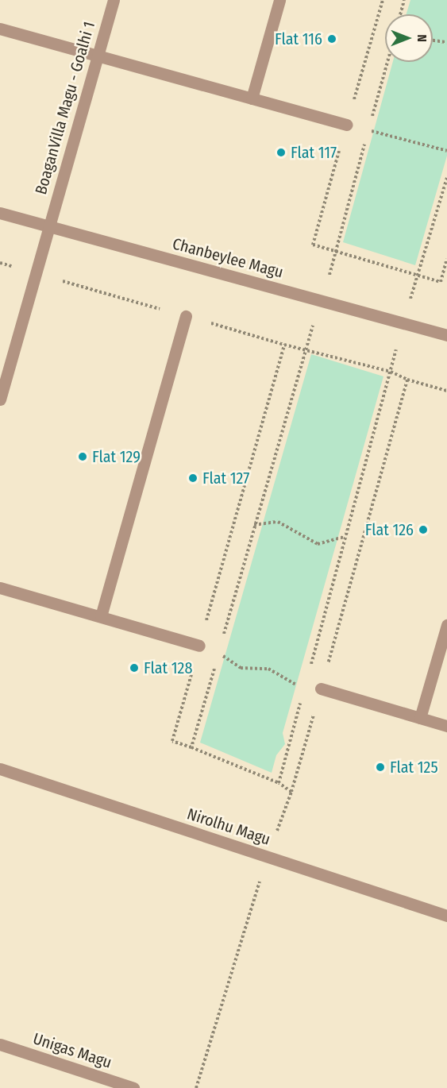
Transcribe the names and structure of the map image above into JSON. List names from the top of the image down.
{
  "streets": {
    "street": [
      "BoaganVilla Magu - Goalhi 1",
      "Chanbeylee Magu",
      "Nirolhu Magu",
      "Unigas Magu"
    ]
  },
  "crossings": [
    ["BoaganVilla Magu - Goalhi 1", "Chanbeylee Magu"]
  ],
  "places": [
    "Flat 116",
    "Flat 117",
    "Flat 129",
    "Flat 127",
    "Flat 126",
    "Flat 128",
    "Flat 125"
  ],
  "north": "right"
}
